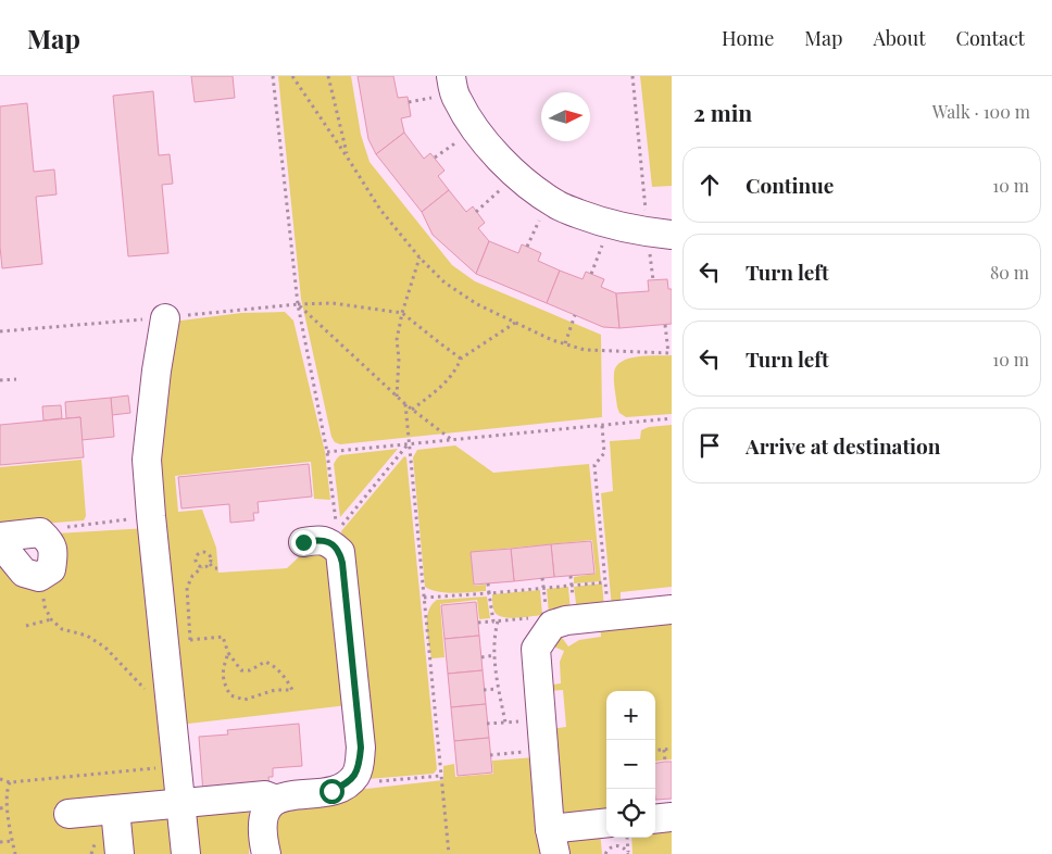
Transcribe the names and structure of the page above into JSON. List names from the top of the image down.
{
  "north": "right",
  "page": {
    "header": "Map",
    "nav": [
      "Home",
      "Map",
      "About",
      "Contact"
    ],
    "heading": ["2 min", "Walk · 100 m"],
    "list": [
      ["Continue", "10 m"],
      ["Turn left", "80 m"],
      ["Turn left", "10 m"],
      "Arrive at destination"
    ],
    "map_buttons": ["+", "−"]
  }
}
